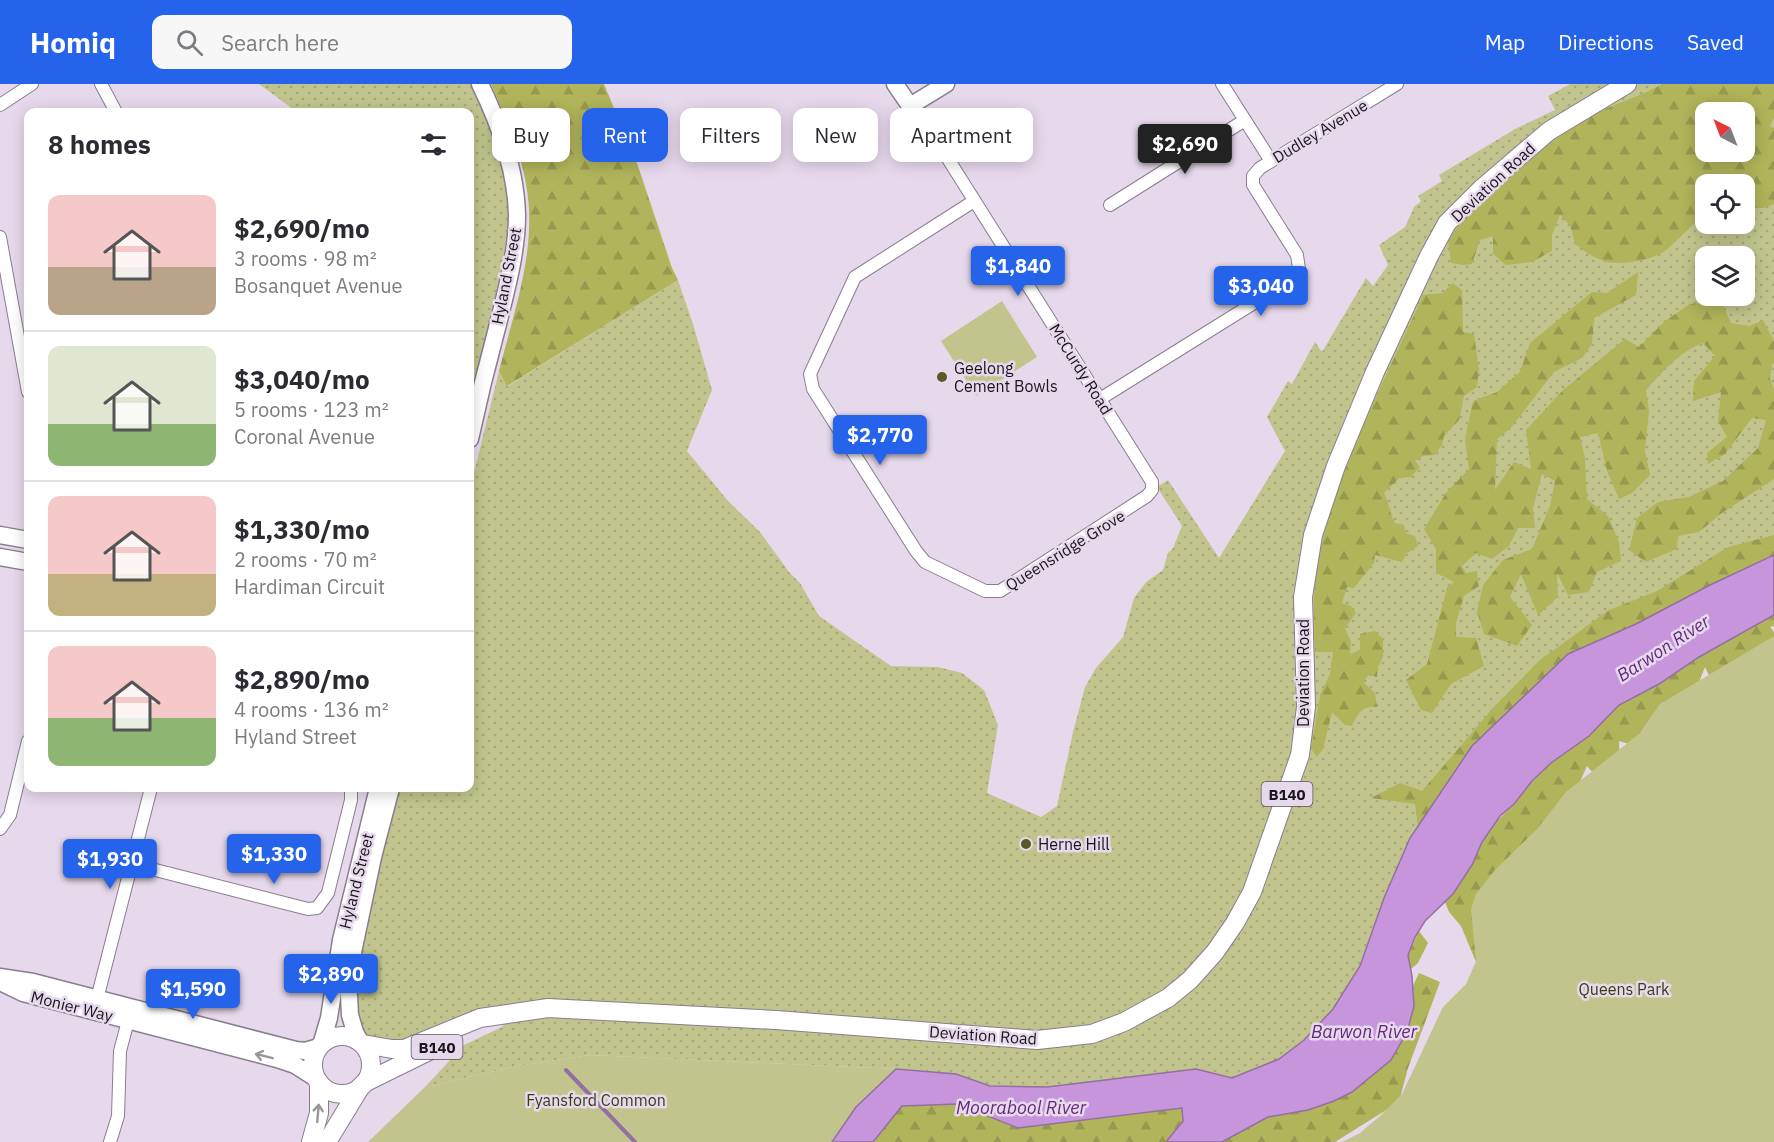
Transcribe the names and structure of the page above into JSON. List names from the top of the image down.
{
  "streets": {
    "main road": [
      "Deviation Road",
      "Hyland Street",
      "McCurdy Road",
      "B140",
      "Monier Way"
    ],
    "street": ["Dudley Avenue", "Queensridge Grove"]
  },
  "crossings": [
    ["Dudley Avenue", "McCurdy Road"],
    ["Deviation Road", "Hyland Street"],
    ["Deviation Road", "B140"],
    ["Deviation Road", "Monier Way"],
    ["Hyland Street", "B140"],
    ["Hyland Street", "Monier Way"],
    ["McCurdy Road", "Queensridge Grove"],
    ["B140", "Monier Way"]
  ],
  "water": ["Barwon River", "Moorabool River"],
  "parks": ["Queens Park", "Fyansford Common"],
  "places": ["Geelong Cement Bowls", "Herne Hill"],
  "north": "top left",
  "page": {
    "header": "Homiq",
    "search": "Search here",
    "nav": ["Map", "Directions", "Saved"],
    "chip": [
      "Buy",
      "Rent",
      "Filters",
      "New",
      "Apartment"
    ],
    "heading": "8 homes",
    "price": [
      "$2,690",
      "$1,840",
      "$3,040",
      "$2,770",
      "$1,330",
      "$1,930",
      "$2,890",
      "$1,590"
    ],
    "list": [
      {
        "name": "$2,690/mo",
        "note": "3 rooms · 98 m² · Bosanquet Avenue"
      },
      {
        "name": "$3,040/mo",
        "note": "5 rooms · 123 m² · Coronal Avenue"
      },
      {
        "name": "$1,330/mo",
        "note": "2 rooms · 70 m² · Hardiman Circuit"
      },
      {
        "name": "$2,890/mo",
        "note": "4 rooms · 136 m² · Hyland Street"
      }
    ]
  }
}
